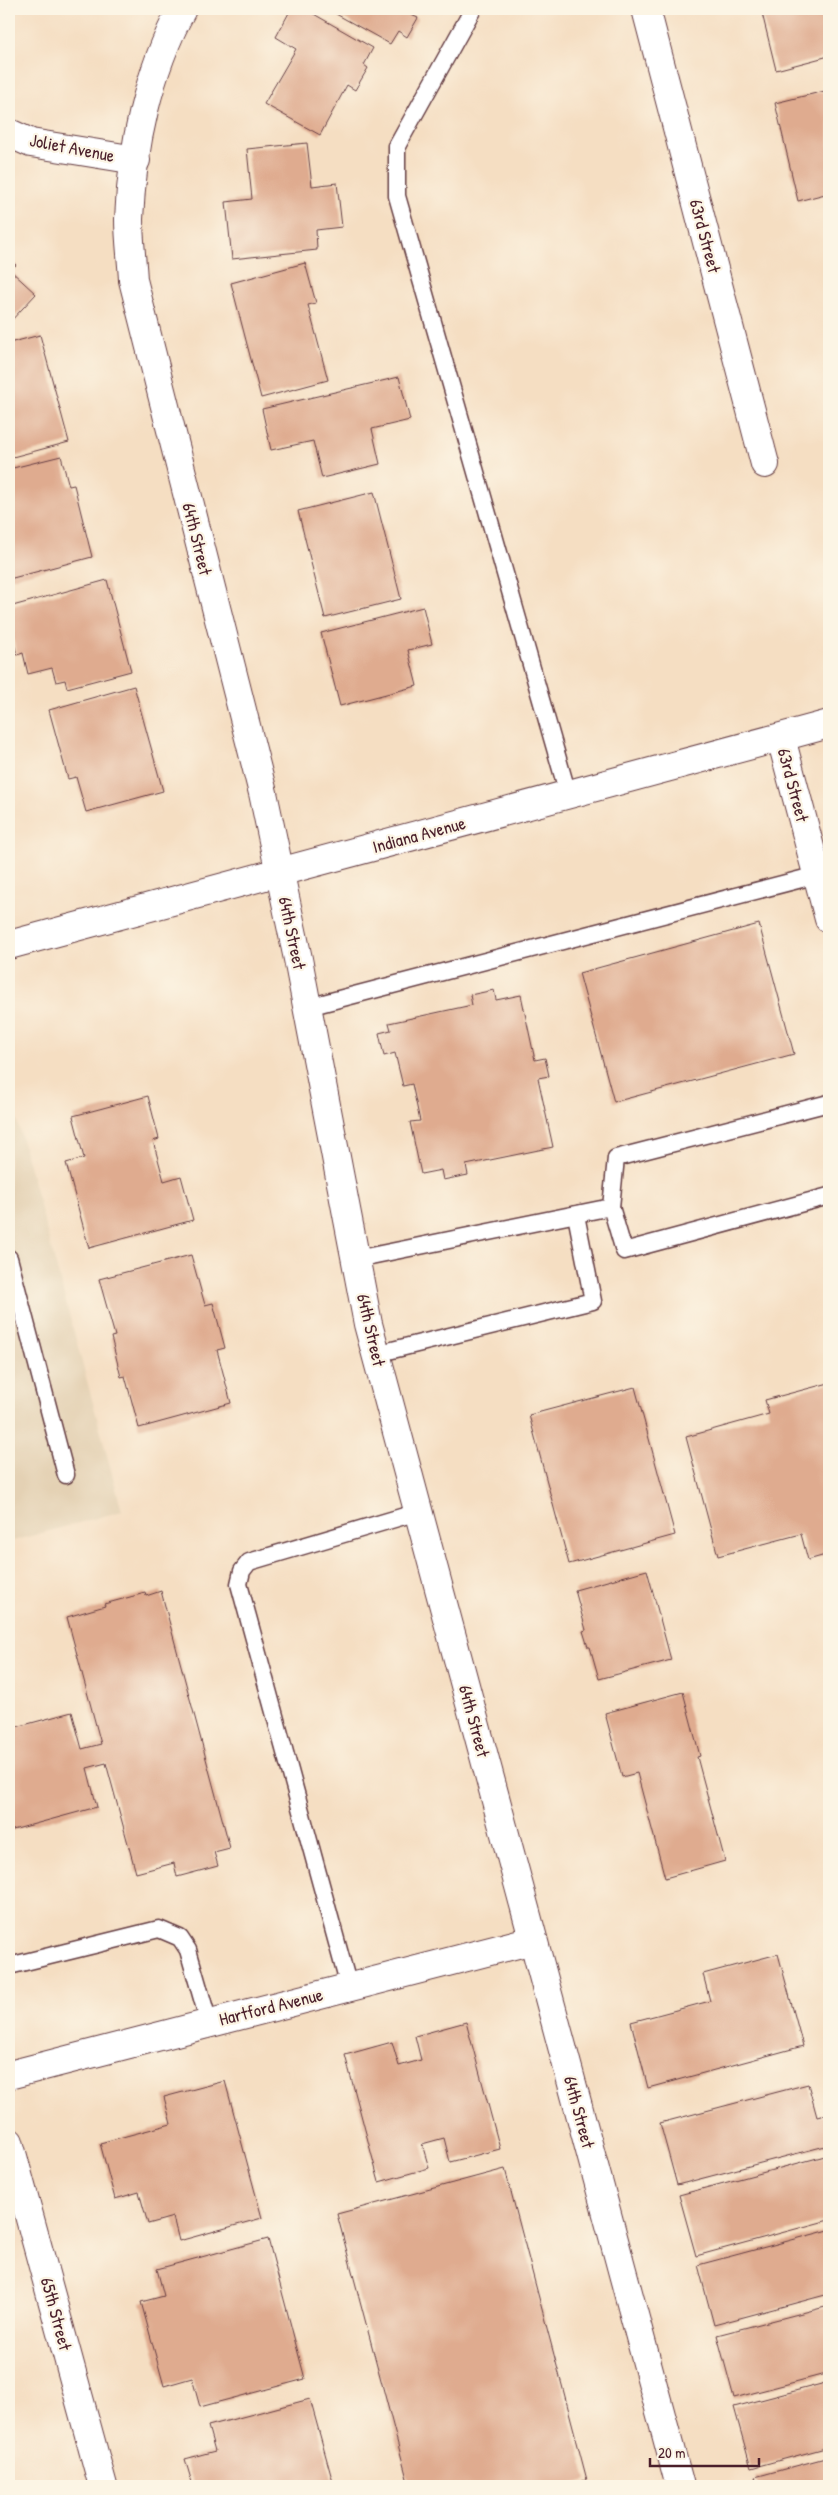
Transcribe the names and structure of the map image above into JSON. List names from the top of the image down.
{
  "streets": {
    "street": [
      "Joliet Avenue",
      "63rd Street",
      "64th Street",
      "Indiana Avenue",
      "Hartford Avenue",
      "65th Street"
    ]
  },
  "crossings": [
    ["Joliet Avenue", "64th Street"],
    ["63rd Street", "Indiana Avenue"],
    ["64th Street", "Indiana Avenue"],
    ["64th Street", "Hartford Avenue"]
  ],
  "scale_bar": "20 m"
}
